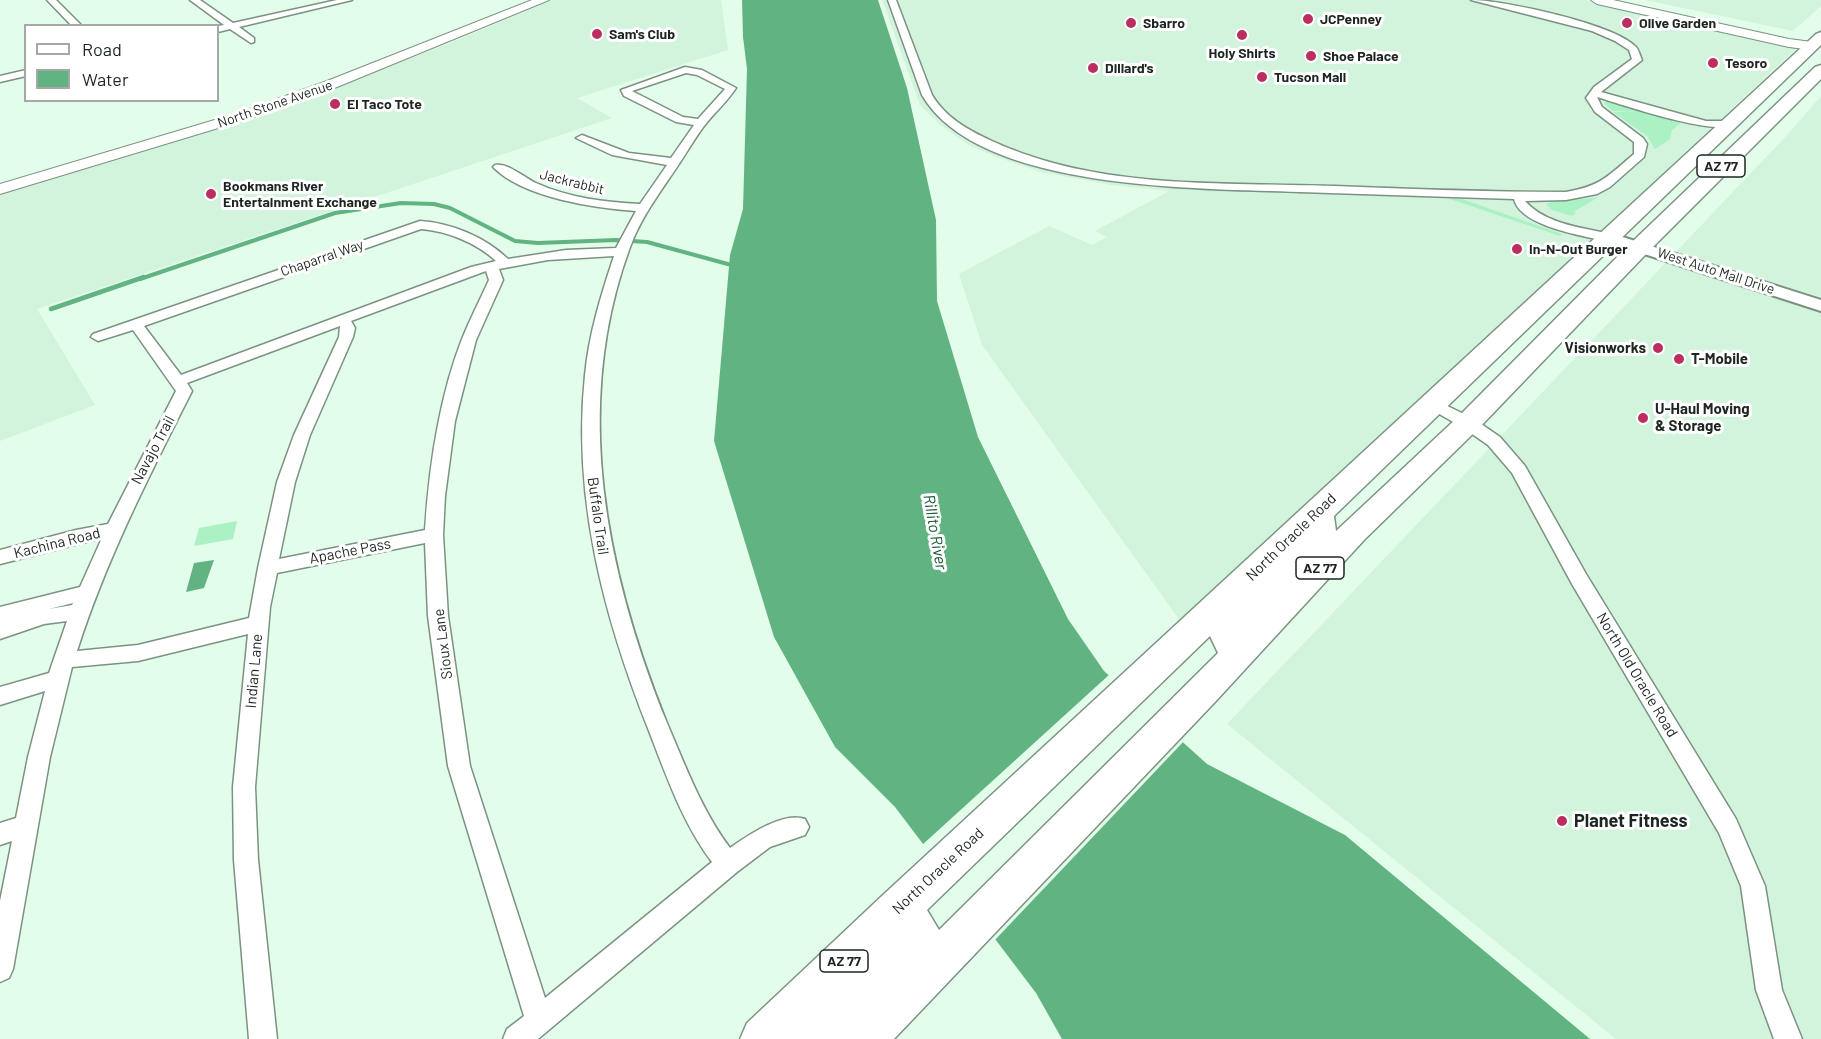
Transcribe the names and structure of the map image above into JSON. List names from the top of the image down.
{
  "streets": {
    "highway": ["AZ 77", "North Oracle Road"],
    "main road": ["North Stone Avenue"],
    "street": [
      "Jackrabbit",
      "Chaparral Way",
      "West Auto Mall Drive",
      "Navajo Trail",
      "Buffalo Trail",
      "Kachina Road",
      "Apache Pass",
      "Sioux Lane",
      "Indian Lane",
      "North Old Oracle Road"
    ]
  },
  "crossings": [
    ["AZ 77", "West Auto Mall Drive"],
    ["AZ 77", "North Old Oracle Road"],
    ["Jackrabbit", "Buffalo Trail"],
    ["Chaparral Way", "Sioux Lane"],
    ["West Auto Mall Drive", "North Oracle Road"],
    ["Navajo Trail", "Kachina Road"],
    ["North Oracle Road", "North Old Oracle Road"],
    ["Apache Pass", "Sioux Lane"],
    ["Apache Pass", "Indian Lane"]
  ],
  "water": ["Rillito River"],
  "places": [
    "JCPenney",
    "Sbarro",
    "Olive Garden",
    "Sam's Club",
    "Holy Shirts",
    "Shoe Palace",
    "Tesoro",
    "Dillard's",
    "Tucson Mall",
    "El Taco Tote",
    "Bookmans River Entertainment Exchange",
    "In-N-Out Burger",
    "Visionworks",
    "T-Mobile",
    "U-Haul Moving & Storage",
    "Planet Fitness"
  ],
  "legend": ["Road", "Water"]
}
